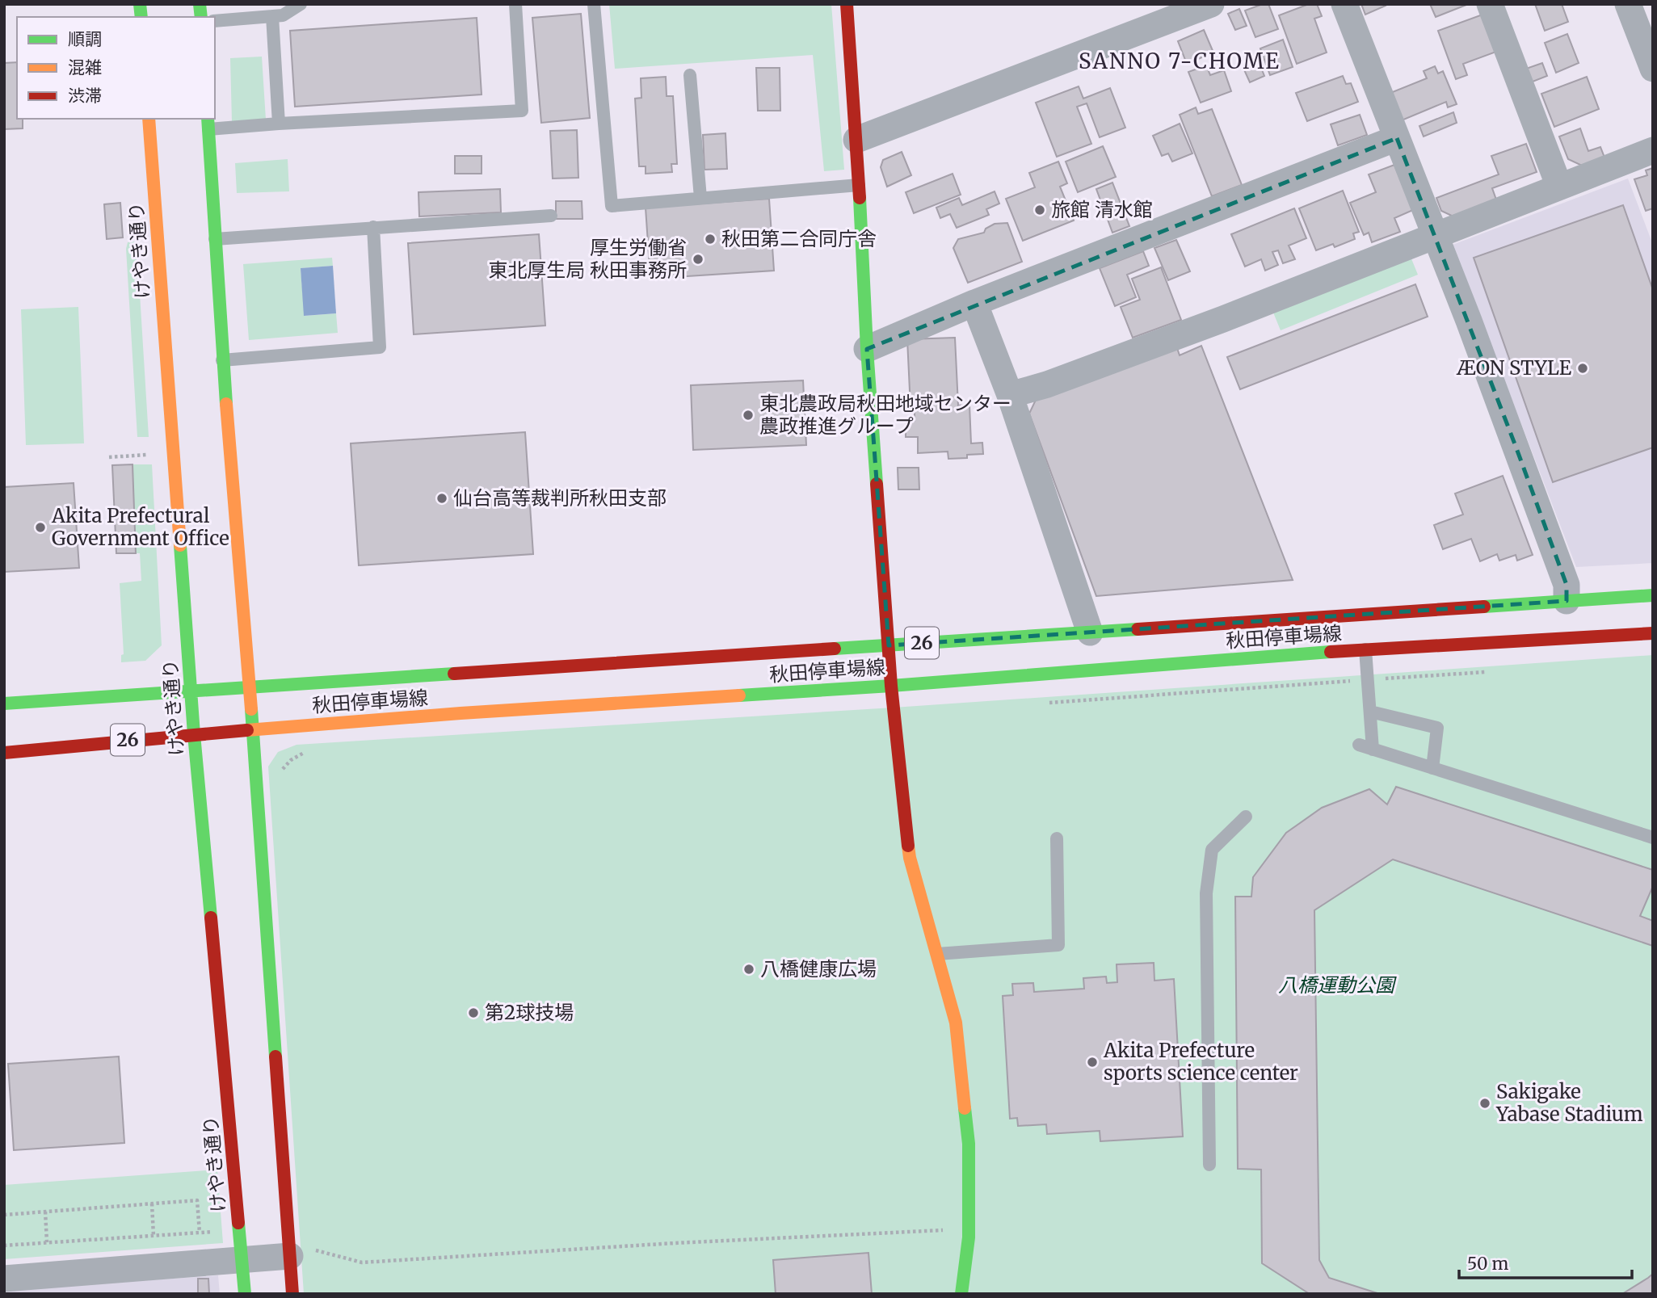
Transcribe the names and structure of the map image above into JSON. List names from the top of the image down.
{
  "streets": {
    "street": ["けやき通り", "秋田停車場線", "26"]
  },
  "crossings": [
    ["けやき通り", "秋田停車場線"]
  ],
  "districts": ["SANNO 7-CHOME"],
  "parks": ["八橋運動公園"],
  "places": [
    "旅館 清水館",
    "秋田第二合同庁舎",
    "厚生労働省 東北厚生局 秋田事務所",
    "ÆON STYLE",
    "東北農政局秋田地域センター 農政推進グループ",
    "仙台高等裁判所秋田支部",
    "Akita Prefectural Government Office",
    "八橋健康広場",
    "第2球技場",
    "Akita Prefecture sports science center",
    "Sakigake Yabase Stadium"
  ],
  "legend": ["順調", "混雑", "渋滞"],
  "scale_bar": "50 m"
}
